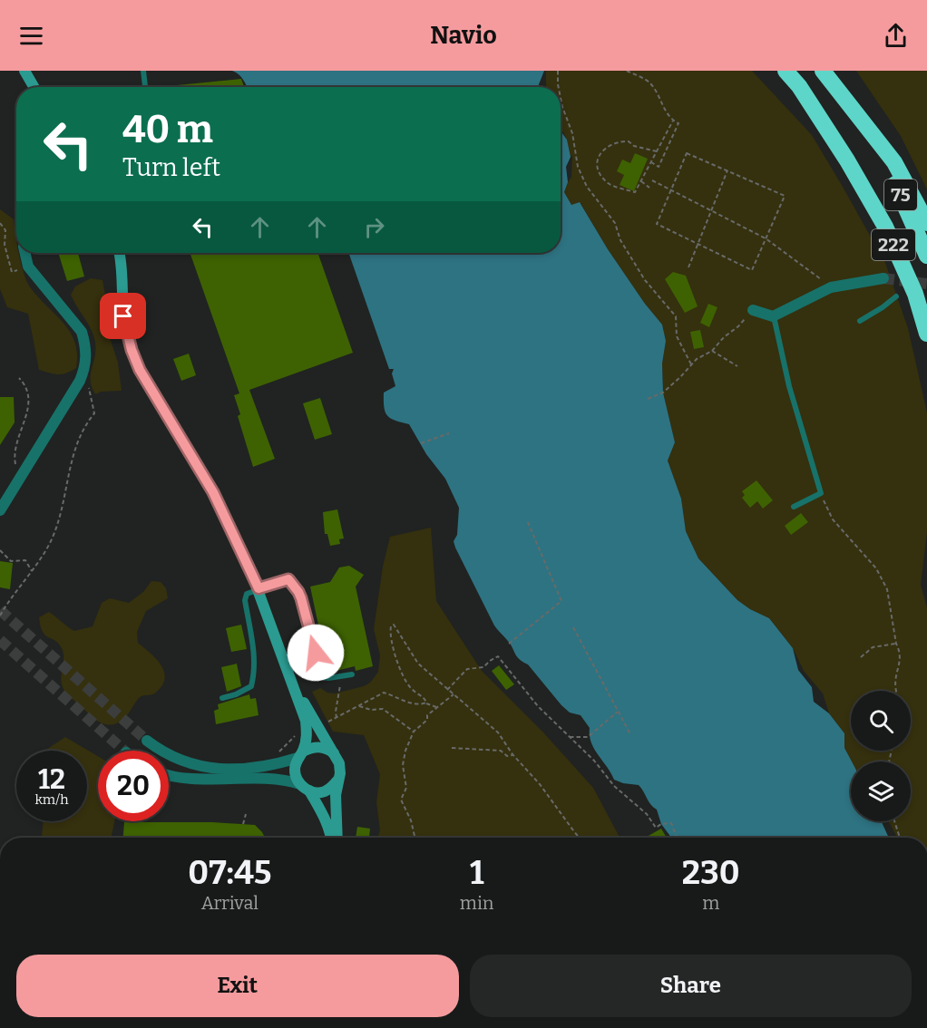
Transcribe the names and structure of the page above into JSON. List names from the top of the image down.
{
  "streets": {
    "highway": ["75", "222"]
  },
  "crossings": [
    ["75", "222"]
  ],
  "page": {
    "header": "Navio",
    "turn": ["40 m", "Turn left"],
    "speed": "12 km/h",
    "limit": "20",
    "eta": [
      "07:45",
      "Arrival",
      "1",
      "min",
      "230",
      "m"
    ],
    "buttons": ["Exit", "Share"]
  }
}
